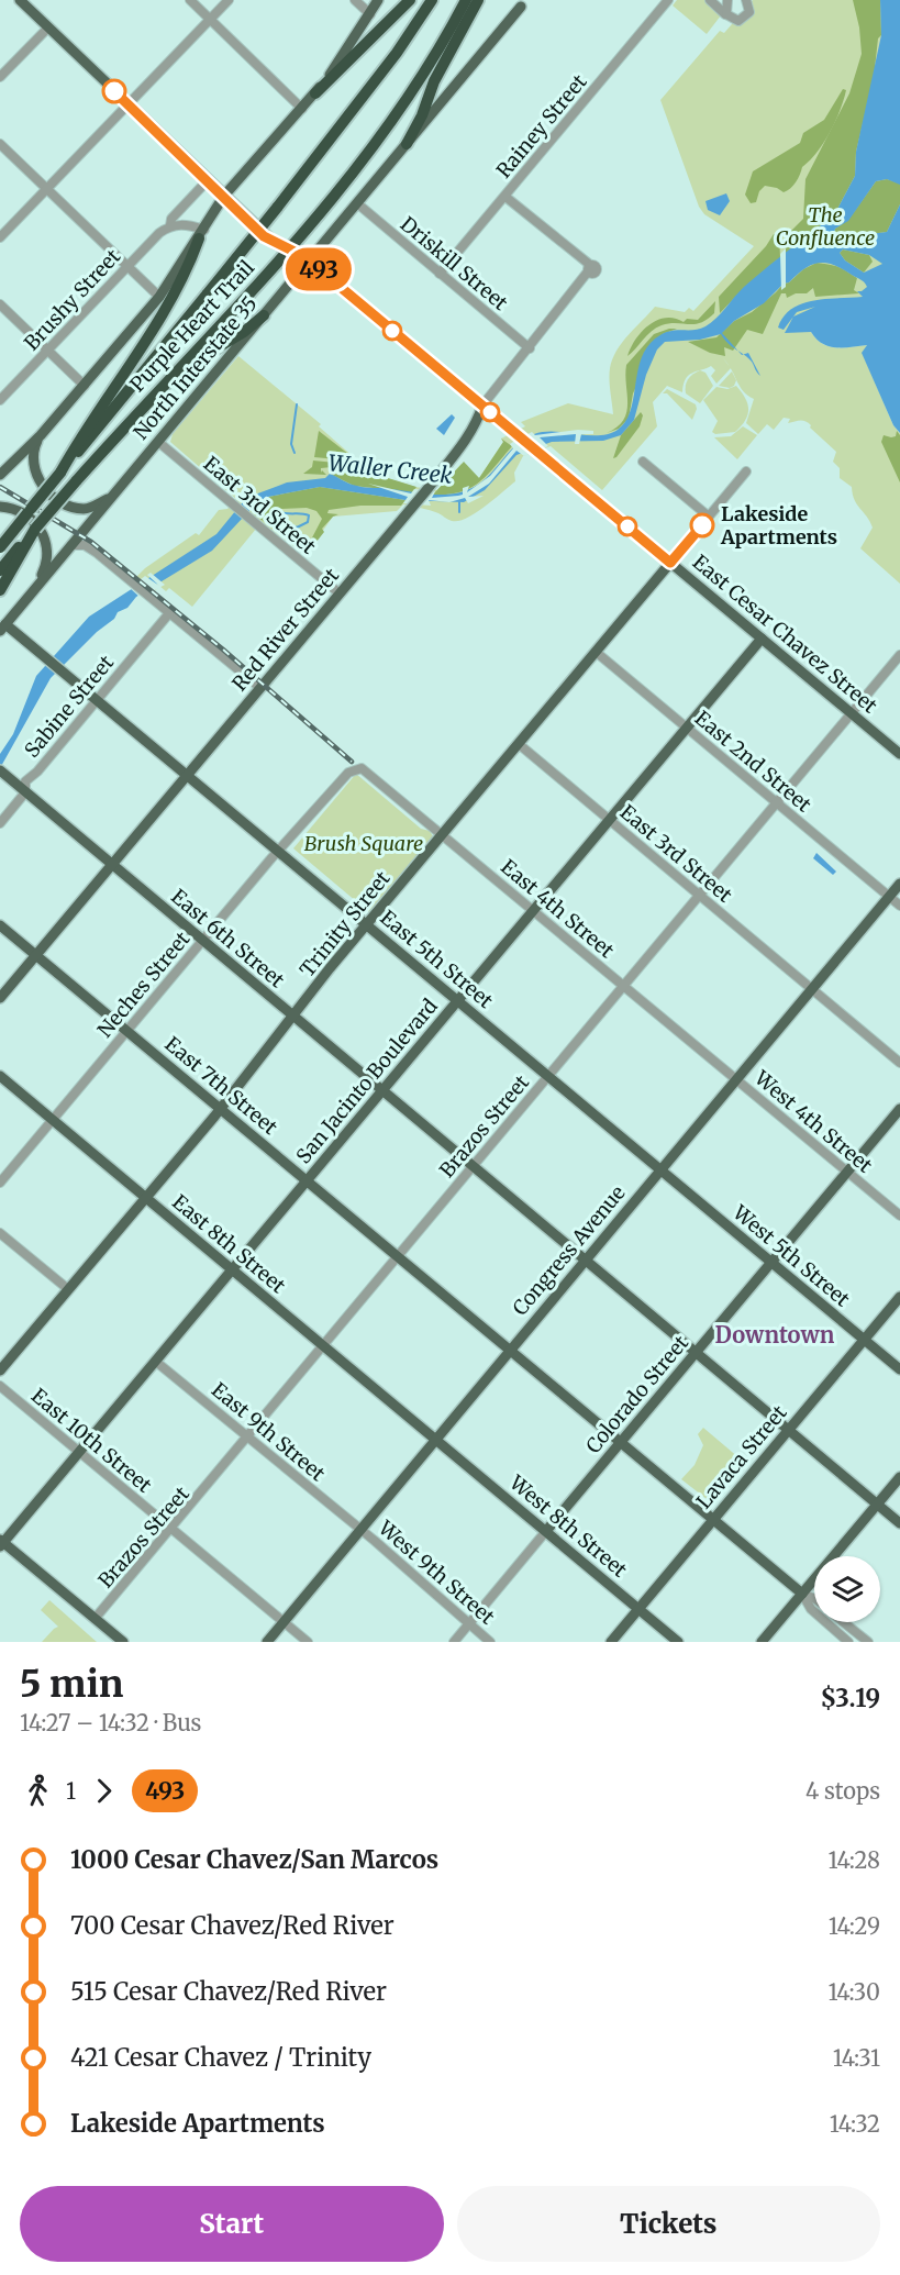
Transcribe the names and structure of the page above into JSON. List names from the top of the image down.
{
  "streets": {
    "highway": ["Purple Heart Trail"],
    "main road": [
      "North Interstate 35",
      "Red River Street",
      "East Cesar Chavez Street",
      "Trinity Street",
      "East 6th Street",
      "East 5th Street",
      "San Jacinto Boulevard",
      "East 7th Street",
      "East 8th Street",
      "Congress Avenue",
      "West 5th Street",
      "Colorado Street",
      "Lavaca Street",
      "West 8th Street"
    ],
    "street": [
      "Rainey Street",
      "Driskill Street",
      "Brushy Street",
      "East 3rd Street",
      "Sabine Street",
      "East 2nd Street",
      "East 4th Street",
      "Neches Street",
      "West 4th Street",
      "Brazos Street",
      "East 9th Street",
      "East 10th Street",
      "West 9th Street"
    ]
  },
  "crossings": [
    ["Rainey Street", "Driskill Street"],
    ["Rainey Street", "Red River Street"],
    ["Driskill Street", "North Interstate 35"],
    ["Driskill Street", "Red River Street"],
    ["Brushy Street", "East Cesar Chavez Street"],
    ["North Interstate 35", "East 3rd Street"],
    ["North Interstate 35", "East Cesar Chavez Street"],
    ["North Interstate 35", "East 5th Street"],
    ["East 3rd Street", "Red River Street"],
    ["East 3rd Street", "Trinity Street"],
    ["East 3rd Street", "San Jacinto Boulevard"],
    ["East 3rd Street", "Brazos Street"],
    ["East 3rd Street", "Congress Avenue"],
    ["Red River Street", "East Cesar Chavez Street"],
    ["Red River Street", "East 6th Street"],
    ["Red River Street", "East 5th Street"],
    ["Red River Street", "East 7th Street"],
    ["East Cesar Chavez Street", "Trinity Street"],
    ["East Cesar Chavez Street", "San Jacinto Boulevard"],
    ["East Cesar Chavez Street", "Brazos Street"],
    ["Sabine Street", "East 6th Street"],
    ["Sabine Street", "East 5th Street"],
    ["East 2nd Street", "Trinity Street"],
    ["East 2nd Street", "San Jacinto Boulevard"],
    ["East 2nd Street", "Brazos Street"],
    ["East 2nd Street", "Congress Avenue"],
    ["East 4th Street", "Trinity Street"],
    ["East 4th Street", "Neches Street"],
    ["East 4th Street", "San Jacinto Boulevard"],
    ["East 4th Street", "West 4th Street"],
    ["East 4th Street", "Brazos Street"],
    ["East 4th Street", "Congress Avenue"],
    ["Trinity Street", "East 6th Street"],
    ["Trinity Street", "East 5th Street"],
    ["Trinity Street", "East 7th Street"],
    ["Trinity Street", "East 8th Street"],
    ["East 6th Street", "Neches Street"],
    ["East 6th Street", "San Jacinto Boulevard"],
    ["East 6th Street", "Brazos Street"],
    ["East 6th Street", "Congress Avenue"],
    ["East 6th Street", "Colorado Street"],
    ["East 6th Street", "Lavaca Street"],
    ["East 5th Street", "Neches Street"],
    ["East 5th Street", "San Jacinto Boulevard"],
    ["East 5th Street", "Brazos Street"],
    ["East 5th Street", "Congress Avenue"],
    ["East 5th Street", "West 5th Street"],
    ["Neches Street", "East 7th Street"],
    ["Neches Street", "East 8th Street"],
    ["San Jacinto Boulevard", "East 7th Street"],
    ["San Jacinto Boulevard", "East 8th Street"],
    ["San Jacinto Boulevard", "East 9th Street"],
    ["San Jacinto Boulevard", "East 10th Street"],
    ["East 7th Street", "Brazos Street"],
    ["East 7th Street", "Congress Avenue"],
    ["East 7th Street", "Colorado Street"],
    ["East 7th Street", "Lavaca Street"],
    ["West 4th Street", "Congress Avenue"],
    ["West 4th Street", "Colorado Street"],
    ["Brazos Street", "East 8th Street"],
    ["Brazos Street", "East 9th Street"],
    ["Brazos Street", "East 10th Street"],
    ["East 8th Street", "Congress Avenue"],
    ["East 8th Street", "West 8th Street"],
    ["Congress Avenue", "West 5th Street"],
    ["Congress Avenue", "East 9th Street"],
    ["Congress Avenue", "East 10th Street"],
    ["Congress Avenue", "West 8th Street"],
    ["Congress Avenue", "West 9th Street"],
    ["West 5th Street", "Colorado Street"],
    ["West 5th Street", "Lavaca Street"],
    ["Colorado Street", "West 8th Street"],
    ["Colorado Street", "West 9th Street"],
    ["East 9th Street", "West 9th Street"],
    ["Lavaca Street", "West 8th Street"]
  ],
  "districts": ["Downtown"],
  "water": ["Waller Creek"],
  "parks": ["The Confluence", "Brush Square"],
  "places": ["Lakeside Apartments"],
  "lines": ["bus line 493"],
  "page": {
    "on_map": "493",
    "heading": ["5 min", "14:27 – 14:32 · Bus", "$3.19"],
    "legs": ["1", "493", "4 stops"],
    "list": [
      {
        "name": "1000 Cesar Chavez/San Marcos",
        "value": "14:28"
      },
      {
        "name": "700 Cesar Chavez/Red River",
        "value": "14:29"
      },
      {
        "name": "515 Cesar Chavez/Red River",
        "value": "14:30"
      },
      {
        "name": "421 Cesar Chavez / Trinity",
        "value": "14:31"
      },
      {
        "name": "Lakeside Apartments",
        "value": "14:32"
      }
    ],
    "buttons": ["Start", "Tickets"]
  }
}
